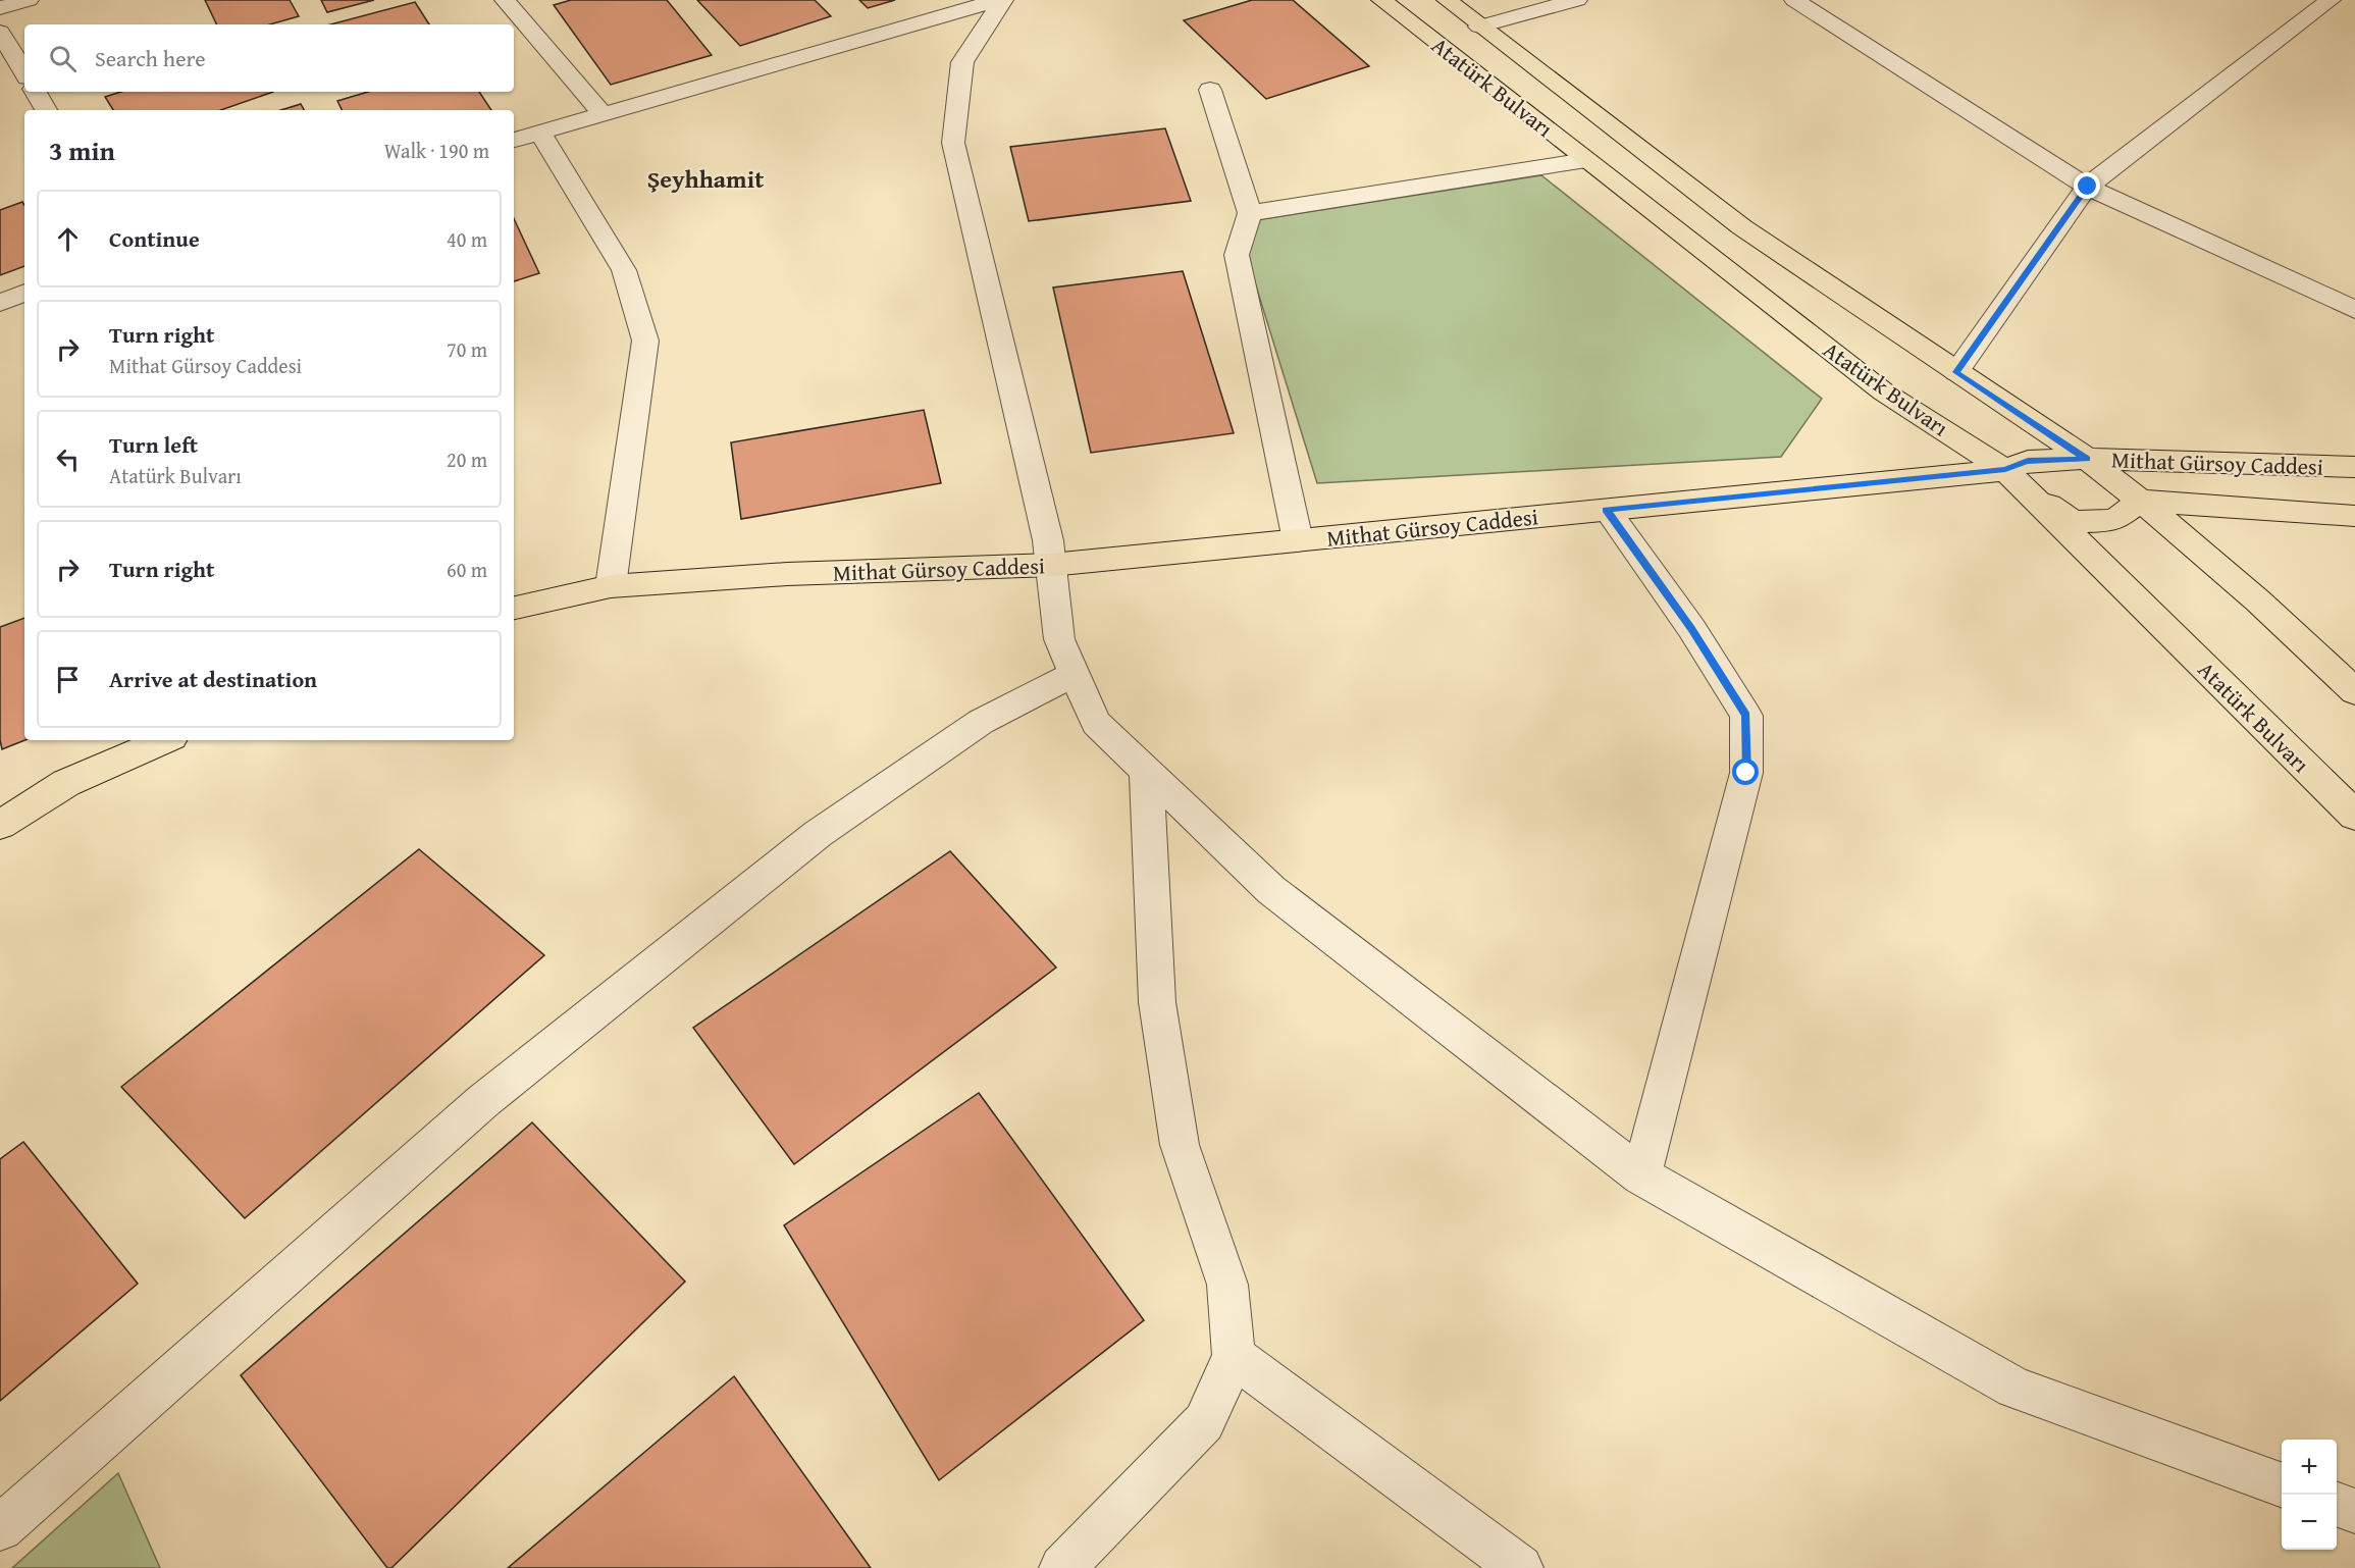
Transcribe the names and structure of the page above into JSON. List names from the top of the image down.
{
  "streets": {
    "main road": ["Atatürk Bulvarı", "Mithat Gürsoy Caddesi"]
  },
  "crossings": [
    ["Atatürk Bulvarı", "Mithat Gürsoy Caddesi"]
  ],
  "districts": ["Şeyhhamit"],
  "page": {
    "search": "Search here",
    "heading": ["3 min", "Walk · 190 m"],
    "list": [
      ["Continue", "40 m"],
      ["Turn right", "Mithat Gürsoy Caddesi", "70 m"],
      ["Turn left", "Atatürk Bulvarı", "20 m"],
      ["Turn right", "60 m"],
      "Arrive at destination"
    ],
    "map_buttons": ["+", "−"]
  }
}
